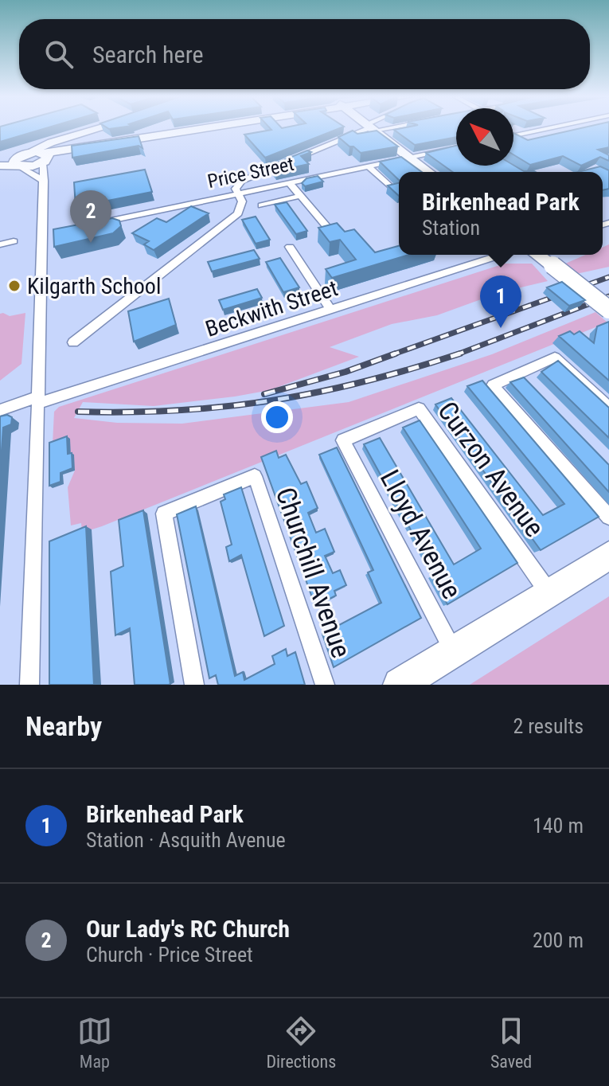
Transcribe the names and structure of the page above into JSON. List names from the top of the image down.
{
  "streets": {
    "street": [
      "Price Street",
      "Beckwith Street",
      "Curzon Avenue",
      "Lloyd Avenue",
      "Churchill Avenue"
    ]
  },
  "crossings": [
    ["Curzon Avenue", "Lloyd Avenue"]
  ],
  "places": ["Kilgarth School"],
  "north": "top left",
  "page": {
    "search": "Search here",
    "popup": ["Birkenhead Park", "Station"],
    "pins": ["2", "1"],
    "heading": ["Nearby", "2 results"],
    "list": [
      {
        "mark": "1",
        "name": "Birkenhead Park",
        "note": "Station · Asquith Avenue",
        "value": "140 m"
      },
      {
        "mark": "2",
        "name": "Our Lady's RC Church",
        "note": "Church · Price Street",
        "value": "200 m"
      }
    ],
    "nav": ["Map", "Directions", "Saved"]
  }
}
